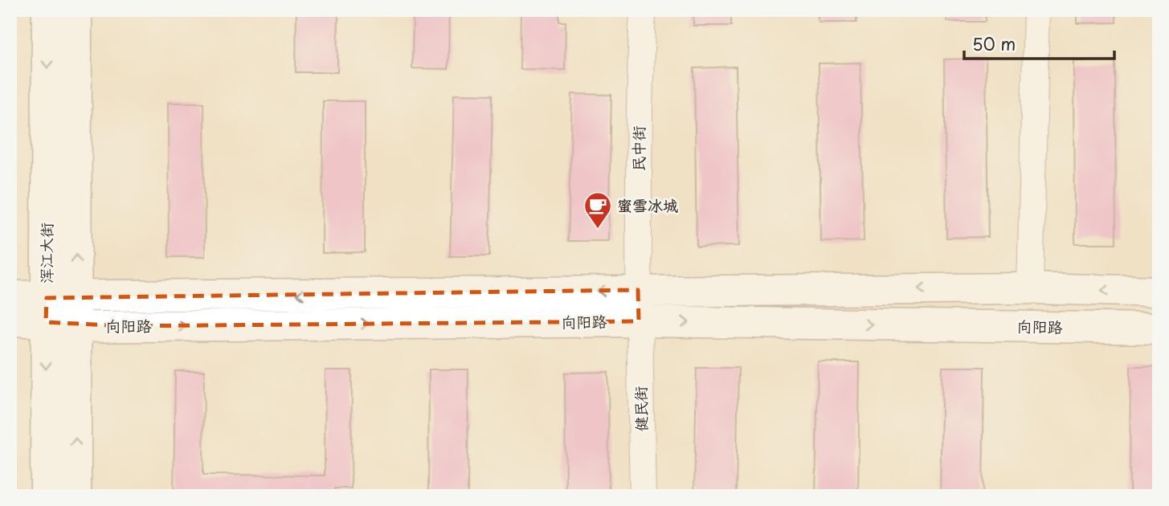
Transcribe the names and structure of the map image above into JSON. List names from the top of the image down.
{
  "streets": {
    "main road": ["浑江大街", "向阳路"],
    "street": ["民中街", "健民街"]
  },
  "crossings": [
    ["民中街", "向阳路"],
    ["民中街", "健民街"],
    ["浑江大街", "向阳路"],
    ["向阳路", "健民街"]
  ],
  "places": {
    "cafe": ["蜜雪冰城"]
  },
  "scale_bar": "50 m"
}
